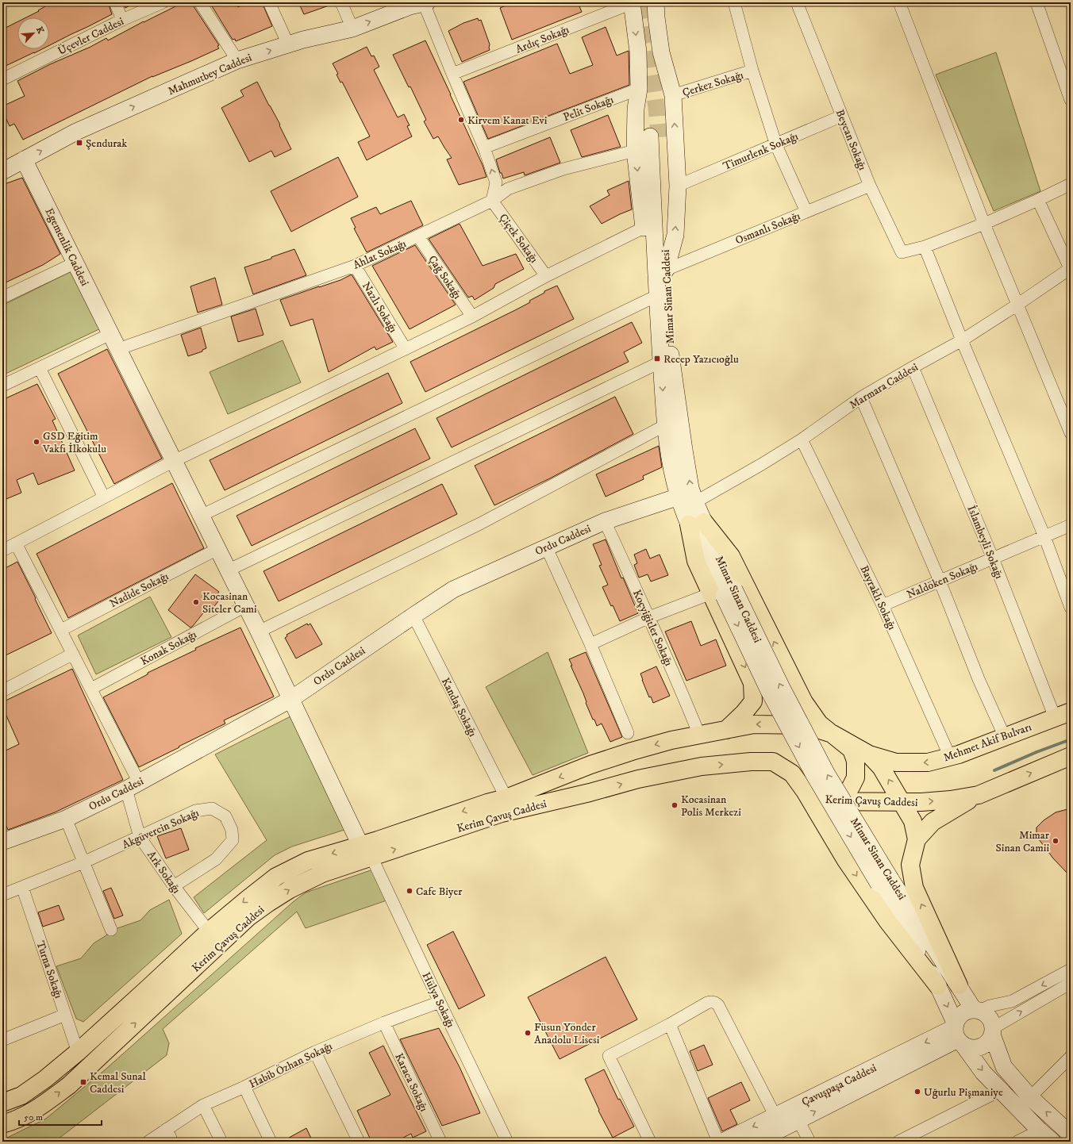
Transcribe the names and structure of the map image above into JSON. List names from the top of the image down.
{
  "streets": {
    "main road": [
      "Mahmutbey Caddesi",
      "Egemenlik Caddesi",
      "Mimar Sinan Caddesi",
      "Ordu Caddesi",
      "Mehmet Akif Bulvarı",
      "Kerim Çavuş Caddesi",
      "Çavuşpaşa Caddesi"
    ],
    "street": [
      "Üçevler Caddesi",
      "Ardıç Sokağı",
      "Çerkez Sokağı",
      "Pelit Sokağı",
      "Beycan Sokağı",
      "Timurlenk Sokağı",
      "Osmanlı Sokağı",
      "Çiçek Sokağı",
      "Ahlat Sokağı",
      "Çağ Sokağı",
      "Nazlı Sokağı",
      "Marmara Caddesi",
      "İslambeyli Sokağı",
      "Naldöken Sokağı",
      "Nadide Sokağı",
      "Bayraklı Sokağı",
      "Koçyiğitler Sokağı",
      "Konak Sokağı",
      "Kandaş Sokağı",
      "Akgüvercin Sokağı",
      "Ark Sokağı",
      "Turna Sokağı",
      "Hülya Sokağı",
      "Habib Özhan Sokağı",
      "Karaca Sokağı"
    ]
  },
  "crossings": [
    ["Mahmutbey Caddesi", "Egemenlik Caddesi"],
    ["Beycan Sokağı", "Timurlenk Sokağı"],
    ["Beycan Sokağı", "Osmanlı Sokağı"],
    ["Osmanlı Sokağı", "Mimar Sinan Caddesi"],
    ["Çiçek Sokağı", "Ahlat Sokağı"],
    ["Egemenlik Caddesi", "Ahlat Sokağı"],
    ["Egemenlik Caddesi", "Ordu Caddesi"],
    ["Egemenlik Caddesi", "Nadide Sokağı"],
    ["Egemenlik Caddesi", "Konak Sokağı"],
    ["Egemenlik Caddesi", "Kerim Çavuş Caddesi"],
    ["Egemenlik Caddesi", "Hülya Sokağı"],
    ["Ahlat Sokağı", "Çağ Sokağı"],
    ["Ahlat Sokağı", "Nazlı Sokağı"],
    ["Mimar Sinan Caddesi", "Marmara Caddesi"],
    ["Mimar Sinan Caddesi", "Ordu Caddesi"],
    ["Mimar Sinan Caddesi", "Çavuşpaşa Caddesi"],
    ["Marmara Caddesi", "İslambeyli Sokağı"],
    ["Marmara Caddesi", "Bayraklı Sokağı"],
    ["Ordu Caddesi", "Koçyiğitler Sokağı"],
    ["Ordu Caddesi", "Kandaş Sokağı"],
    ["Ordu Caddesi", "Ark Sokağı"],
    ["İslambeyli Sokağı", "Naldöken Sokağı"],
    ["İslambeyli Sokağı", "Mehmet Akif Bulvarı"],
    ["Naldöken Sokağı", "Bayraklı Sokağı"],
    ["Nadide Sokağı", "Ark Sokağı"],
    ["Bayraklı Sokağı", "Mehmet Akif Bulvarı"],
    ["Koçyiğitler Sokağı", "Kerim Çavuş Caddesi"],
    ["Konak Sokağı", "Ark Sokağı"],
    ["Kandaş Sokağı", "Kerim Çavuş Caddesi"],
    ["Mehmet Akif Bulvarı", "Kerim Çavuş Caddesi"],
    ["Kerim Çavuş Caddesi", "Ark Sokağı"],
    ["Kerim Çavuş Caddesi", "Turna Sokağı"],
    ["Kerim Çavuş Caddesi", "Hülya Sokağı"],
    ["Akgüvercin Sokağı", "Ark Sokağı"],
    ["Akgüvercin Sokağı", "Turna Sokağı"],
    ["Hülya Sokağı", "Habib Özhan Sokağı"],
    ["Habib Özhan Sokağı", "Karaca Sokağı"]
  ],
  "one_way": ["Mahmutbey Caddesi"],
  "places": {
    "other": [
      "Kirvem Kanat Evi",
      "GSD Eğitim Vakfı İlkokulu",
      "Kocasinan Siteler Cami",
      "Kocasinan Polis Merkezi",
      "Mimar Sinan Camii",
      "Cafe Biyer",
      "Füsun Yönder Anadolu Lisesi",
      "Uğurlu Pişmaniye"
    ],
    "transit": ["Şendurak", "Recep Yazıcıoğlu", "Kemal Sunal Caddesi"]
  },
  "scale_bar": "50 m",
  "north": "top right"
}
